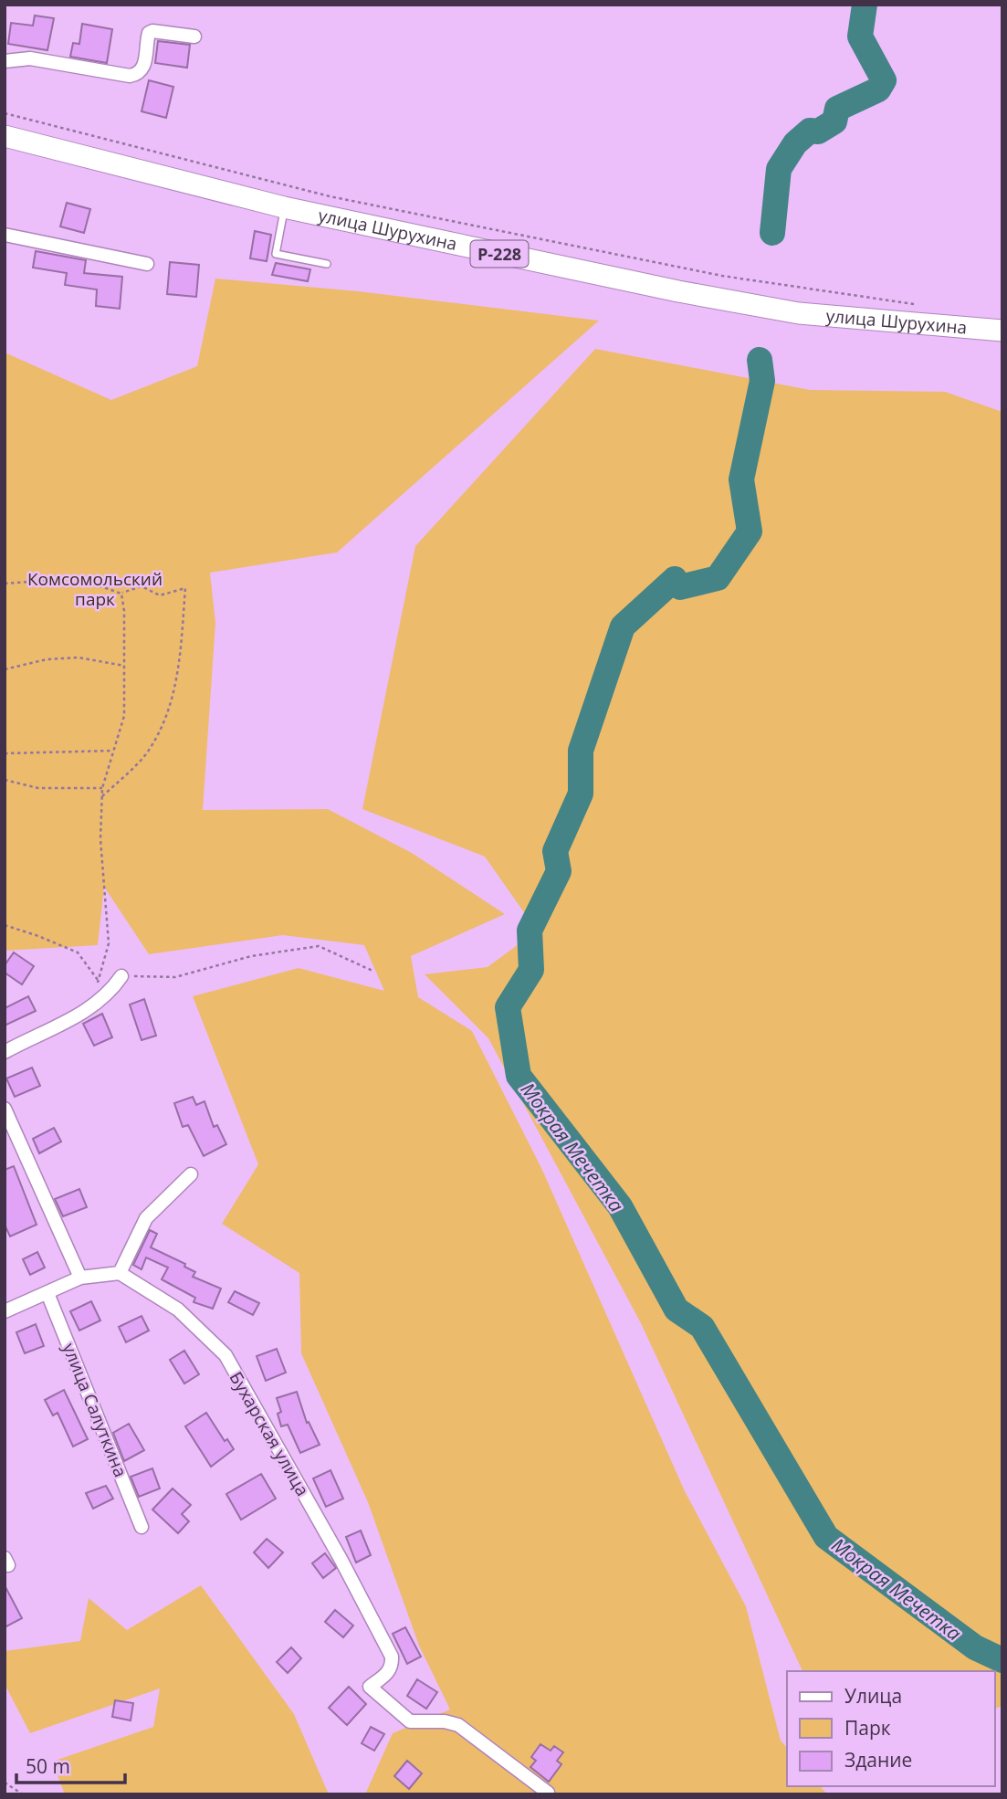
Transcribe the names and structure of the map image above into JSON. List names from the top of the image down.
{
  "streets": {
    "highway": ["улица Шурухина", "Р-228"],
    "street": ["улица Салуткина", "Бухарская улица"]
  },
  "water": ["Мокрая Мечетка"],
  "parks": ["Комсомольский парк"],
  "legend": ["Улица", "Парк", "Здание"],
  "scale_bar": "50 m"
}
